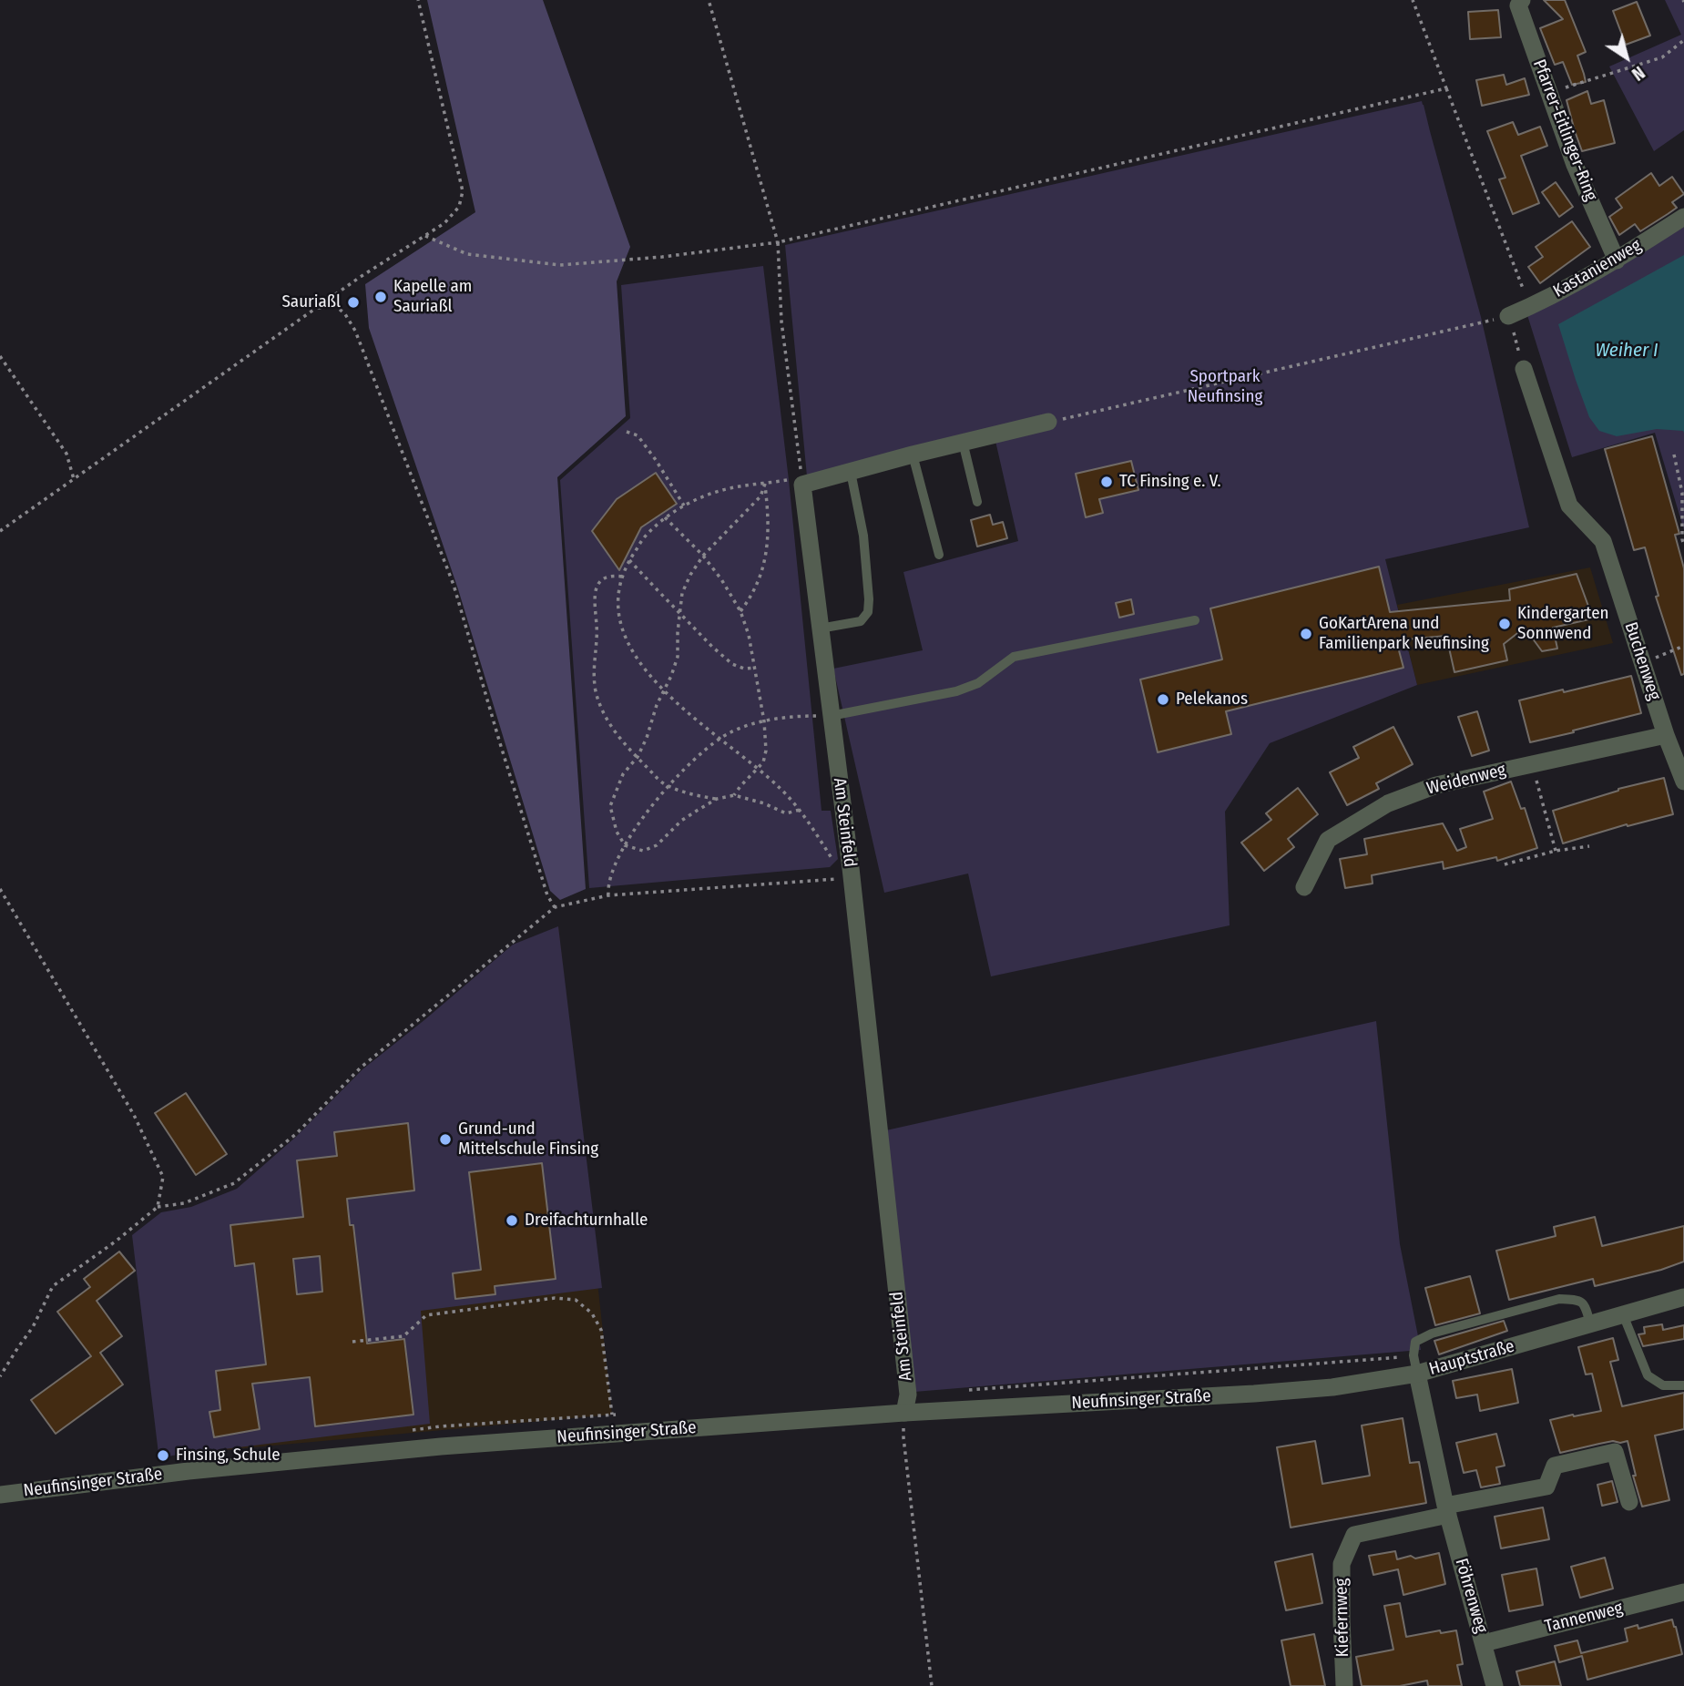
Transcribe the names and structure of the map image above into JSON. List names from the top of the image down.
{
  "streets": {
    "street": [
      "Pfarrer-Eitlinger-Ring",
      "Kastanienweg",
      "Buchenweg",
      "Weidenweg",
      "Am Steinfeld",
      "Hauptstraße",
      "Neufinsinger Straße",
      "Föhrenweg",
      "Kiefernweg",
      "Tannenweg"
    ]
  },
  "crossings": [
    ["Pfarrer-Eitlinger-Ring", "Kastanienweg"],
    ["Buchenweg", "Weidenweg"],
    ["Am Steinfeld", "Neufinsinger Straße"],
    ["Hauptstraße", "Neufinsinger Straße"],
    ["Hauptstraße", "Föhrenweg"],
    ["Föhrenweg", "Kiefernweg"],
    ["Föhrenweg", "Tannenweg"]
  ],
  "water": ["Weiher I"],
  "parks": ["Sportpark Neufinsing"],
  "places": [
    "Kapelle am Sauriaßl",
    "Sauriaßl",
    "TC Finsing e. V.",
    "Kindergarten Sonnwend",
    "GoKartArena und Familienpark Neufinsing",
    "Pelekanos",
    "Grund-und Mittelschule Finsing",
    "Dreifachturnhalle",
    "Finsing, Schule"
  ],
  "north": "bottom right"
}
